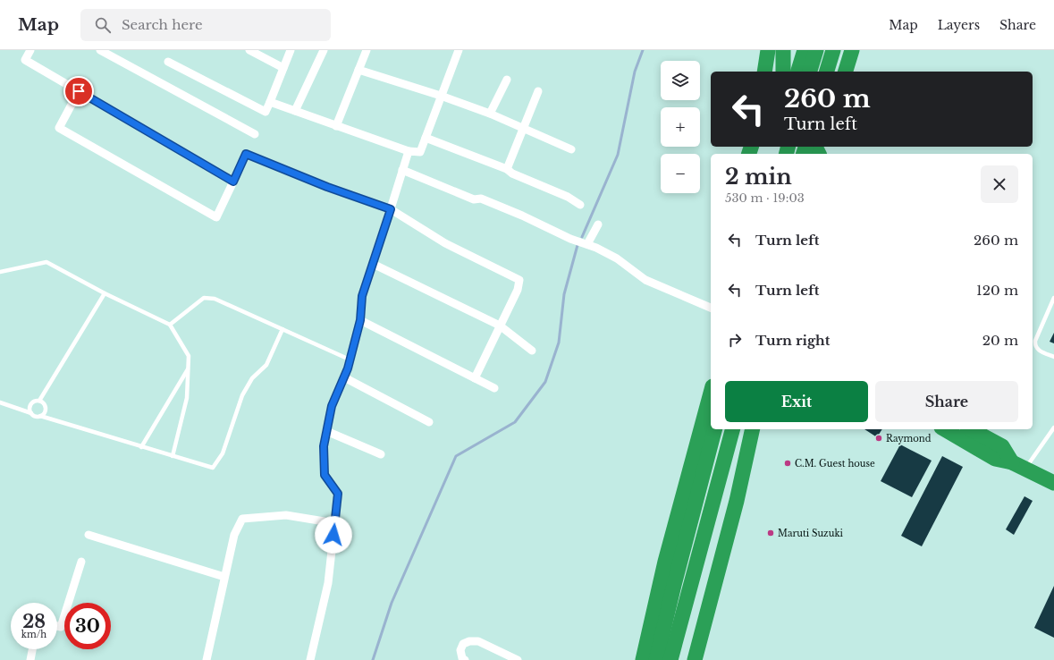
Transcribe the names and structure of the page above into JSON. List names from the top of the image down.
{
  "places": ["Raymond", "C.M. Guest house", "Maruti Suzuki"],
  "page": {
    "header": "Map",
    "search": "Search here",
    "nav": ["Map", "Layers", "Share"],
    "map_buttons": ["+", "−"],
    "turn": ["260 m", "Turn left"],
    "heading": ["2 min", "530 m · 19:03"],
    "list": [
      {
        "name": "Turn left",
        "value": "260 m"
      },
      {
        "name": "Turn left",
        "value": "120 m"
      },
      {
        "name": "Turn right",
        "value": "20 m"
      }
    ],
    "buttons": ["Exit", "Share"],
    "speed": "28 km/h",
    "limit": "30"
  }
}
